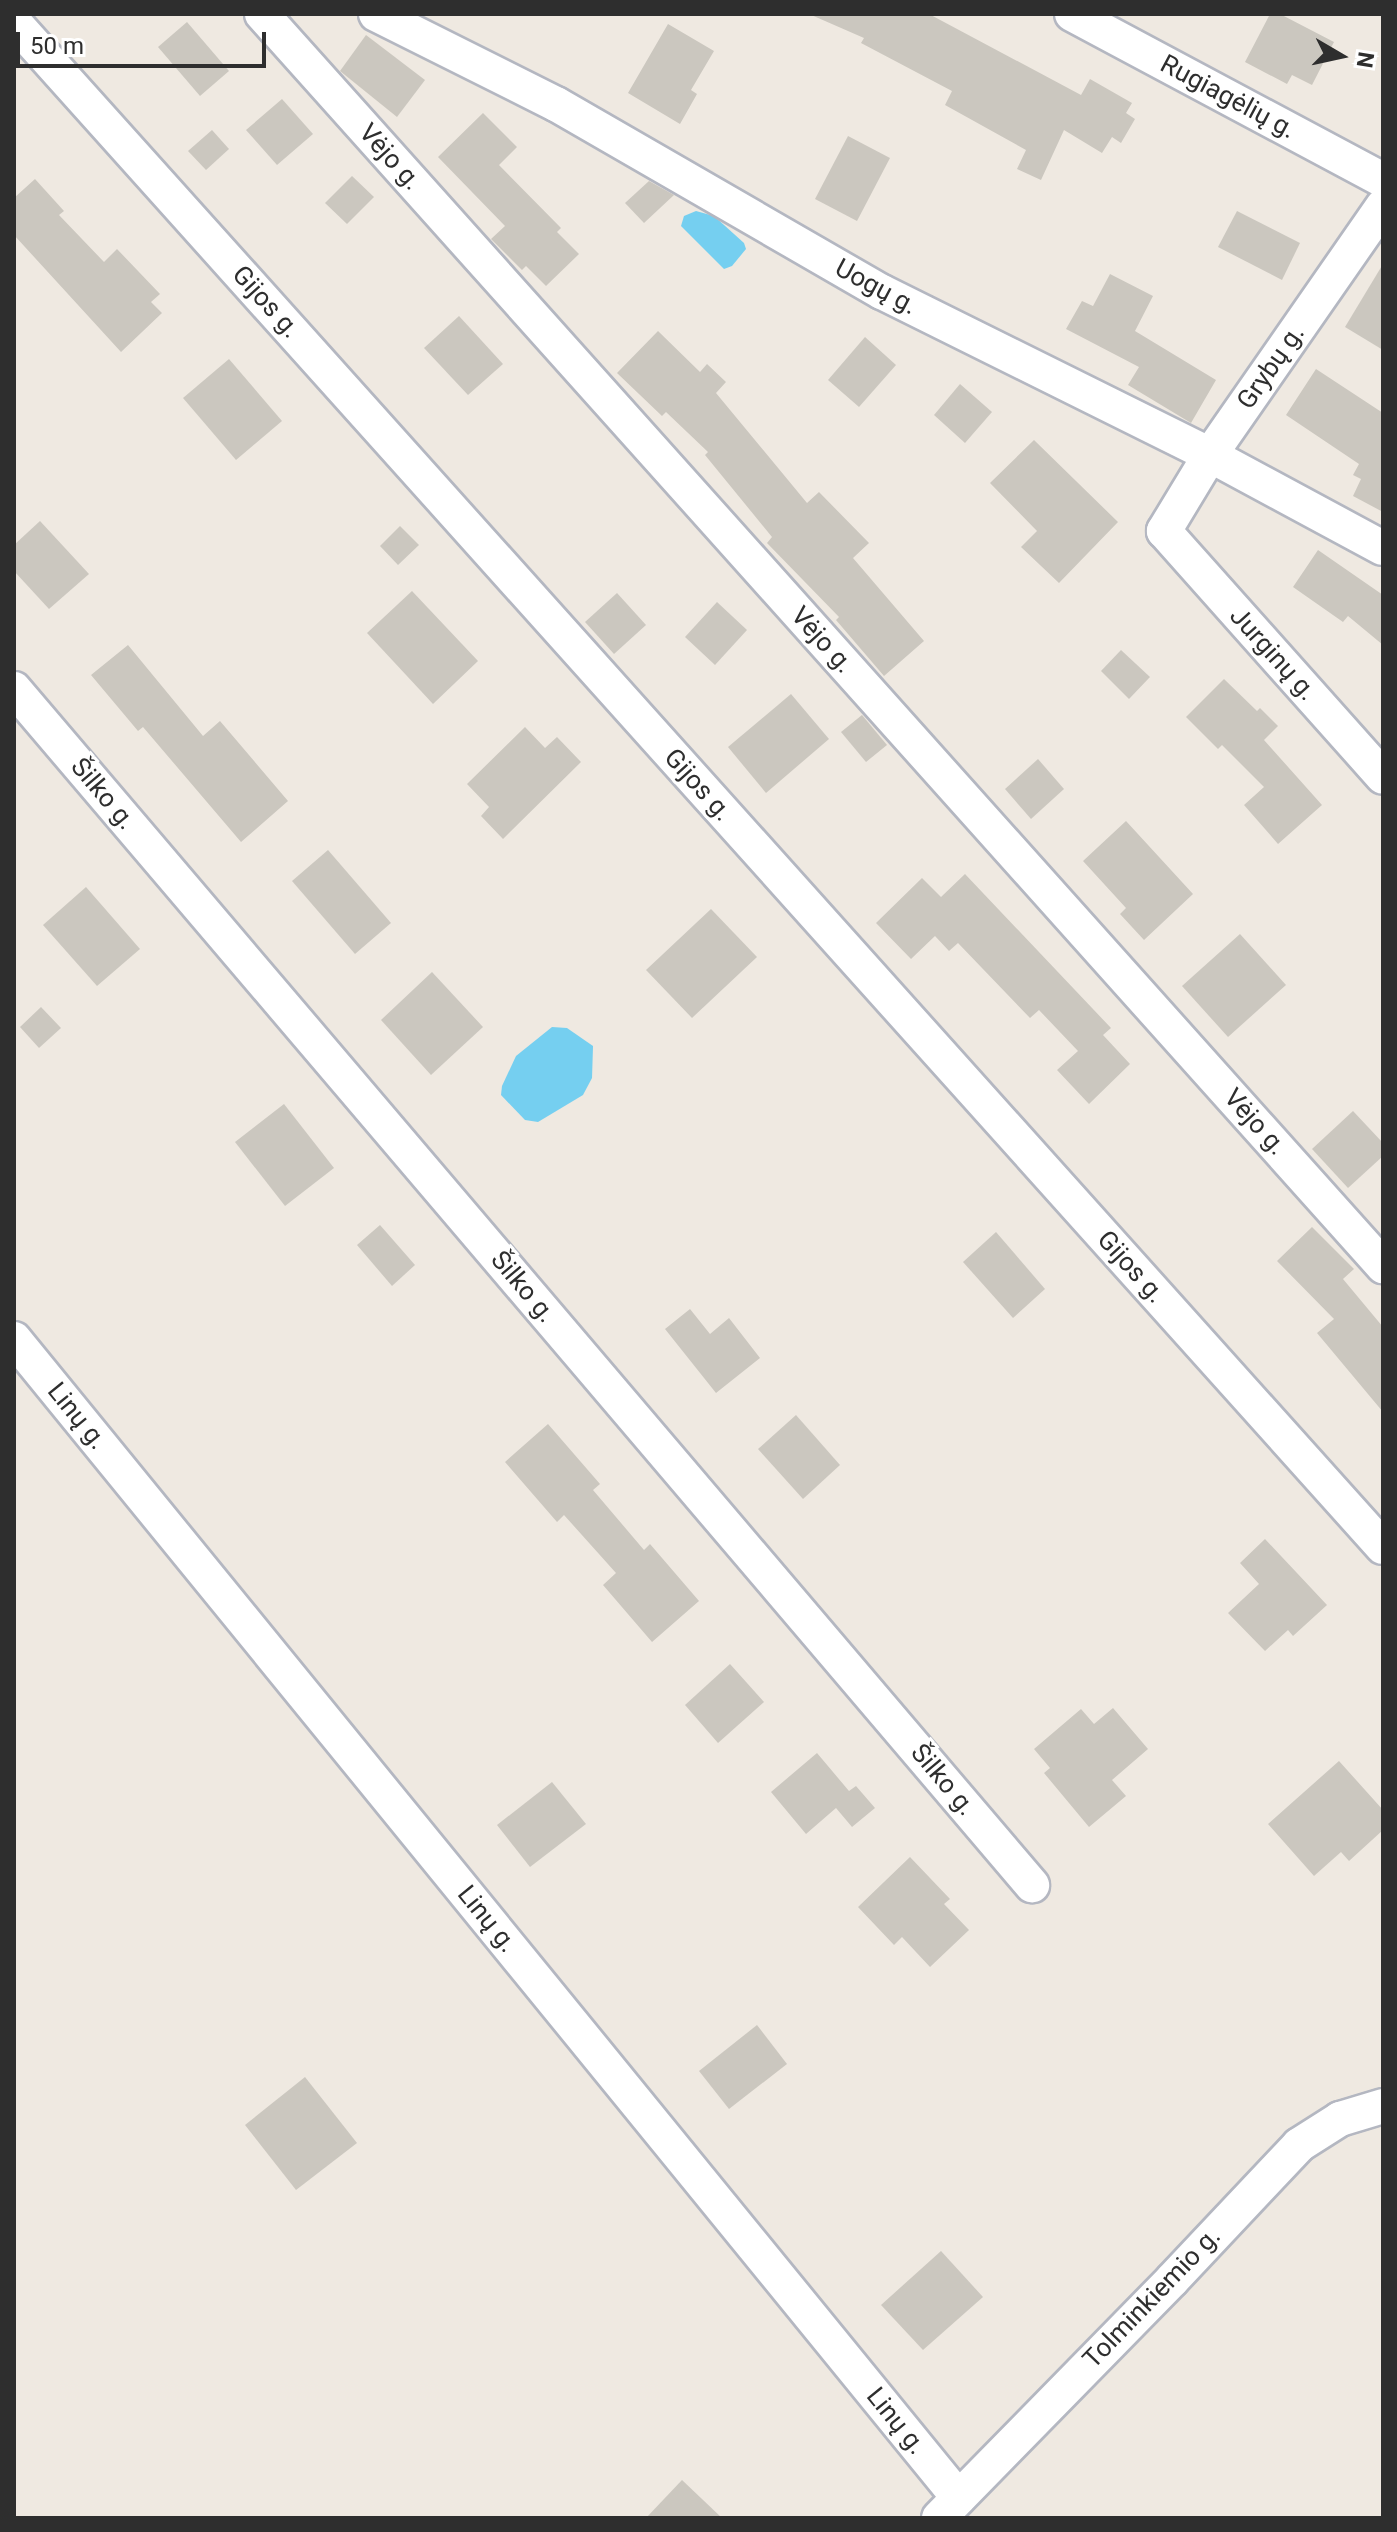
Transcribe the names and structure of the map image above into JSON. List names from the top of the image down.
{
  "streets": {
    "street": [
      "Rugiagėlių g.",
      "Vėjo g.",
      "Uogų g.",
      "Gijos g.",
      "Grybų g.",
      "Jurginų g.",
      "Šilko g.",
      "Linų g.",
      "Tolminkiemio g."
    ]
  },
  "crossings": [
    ["Uogų g.", "Grybų g."],
    ["Grybų g.", "Jurginų g."],
    ["Linų g.", "Tolminkiemio g."]
  ],
  "scale_bar": "50 m",
  "north": "right"
}
